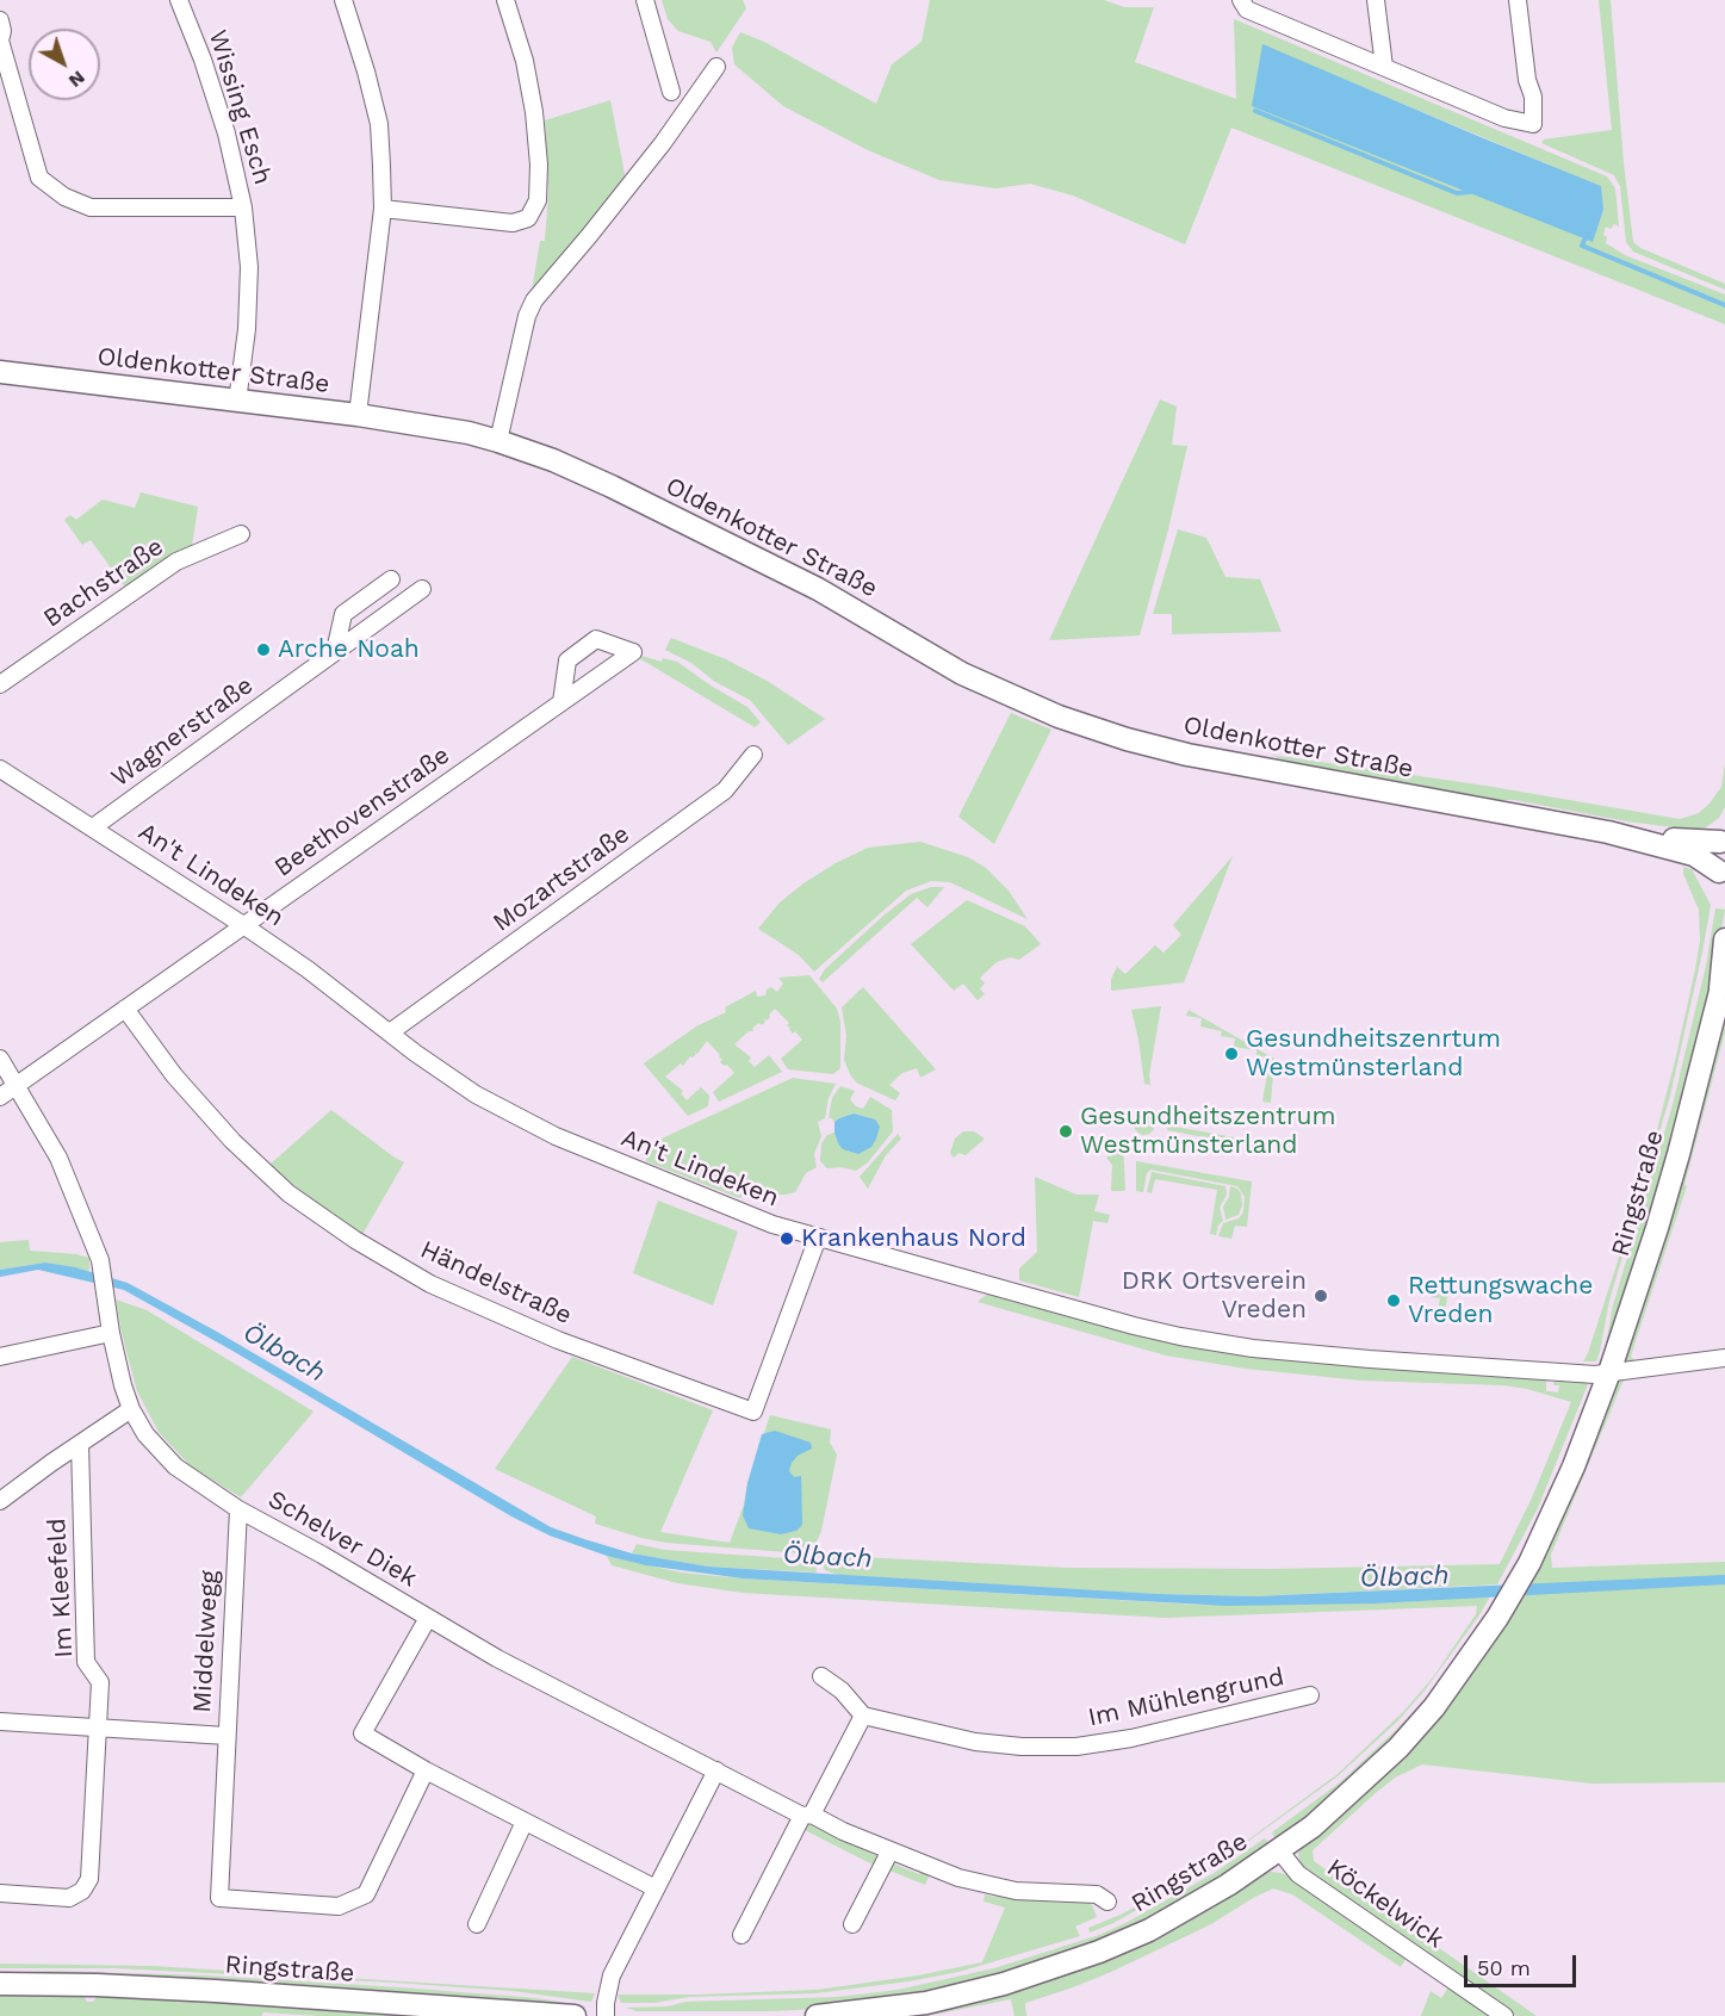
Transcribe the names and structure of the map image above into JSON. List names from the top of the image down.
{
  "streets": {
    "main road": ["Oldenkotter Straße", "Ringstraße"],
    "street": [
      "Wissing Esch",
      "Bachstraße",
      "Wagnerstraße",
      "Beethovenstraße",
      "An't Lindeken",
      "Mozartstraße",
      "Händelstraße",
      "Schelver Diek",
      "Im Kleefeld",
      "Middelwegg",
      "Im Mühlengrund",
      "Köckelwick"
    ]
  },
  "crossings": [
    ["Wissing Esch", "Oldenkotter Straße"],
    ["Wagnerstraße", "An't Lindeken"],
    ["Beethovenstraße", "An't Lindeken"],
    ["Beethovenstraße", "Händelstraße"],
    ["Beethovenstraße", "Schelver Diek"],
    ["An't Lindeken", "Mozartstraße"],
    ["An't Lindeken", "Ringstraße"],
    ["An't Lindeken", "Händelstraße"],
    ["Ringstraße", "Köckelwick"],
    ["Schelver Diek", "Middelwegg"],
    ["Im Kleefeld", "Middelwegg"]
  ],
  "water": ["Ölbach"],
  "places": [
    "Arche Noah",
    "Gesundheitszenrtum Westmünsterland",
    "Gesundheitszentrum Westmünsterland",
    "Krankenhaus Nord",
    "DRK Ortsverein Vreden",
    "Rettungswache Vreden"
  ],
  "scale_bar": "50 m",
  "north": "bottom right"
}
